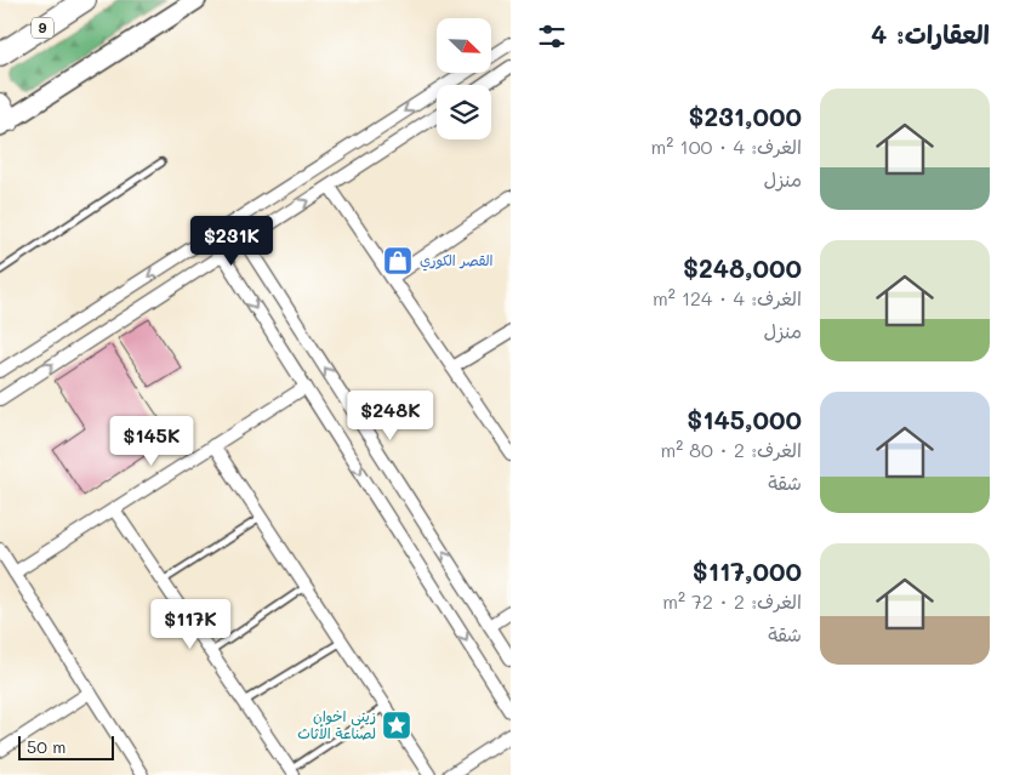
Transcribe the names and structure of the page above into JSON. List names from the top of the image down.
{
  "streets": {
    "highway": ["9"]
  },
  "places": {
    "shop": ["القصر الكوري"],
    "place": ["زيني اخوان لصناعة الأثاث"]
  },
  "scale_bar": "50 m",
  "north": "bottom right",
  "page": {
    "heading": "العقارات: 4",
    "list": [
      {
        "name": "$231,000",
        "note": "الغرف: 4 · 100 m² · منزل"
      },
      {
        "name": "$248,000",
        "note": "الغرف: 4 · 124 m² · منزل"
      },
      {
        "name": "$145,000",
        "note": "الغرف: 2 · 80 m² · شقة"
      },
      {
        "name": "$117,000",
        "note": "الغرف: 2 · 72 m² · شقة"
      }
    ],
    "price": [
      "$231K",
      "$248K",
      "$145K",
      "$117K"
    ],
    "scale": "50 m"
  }
}
